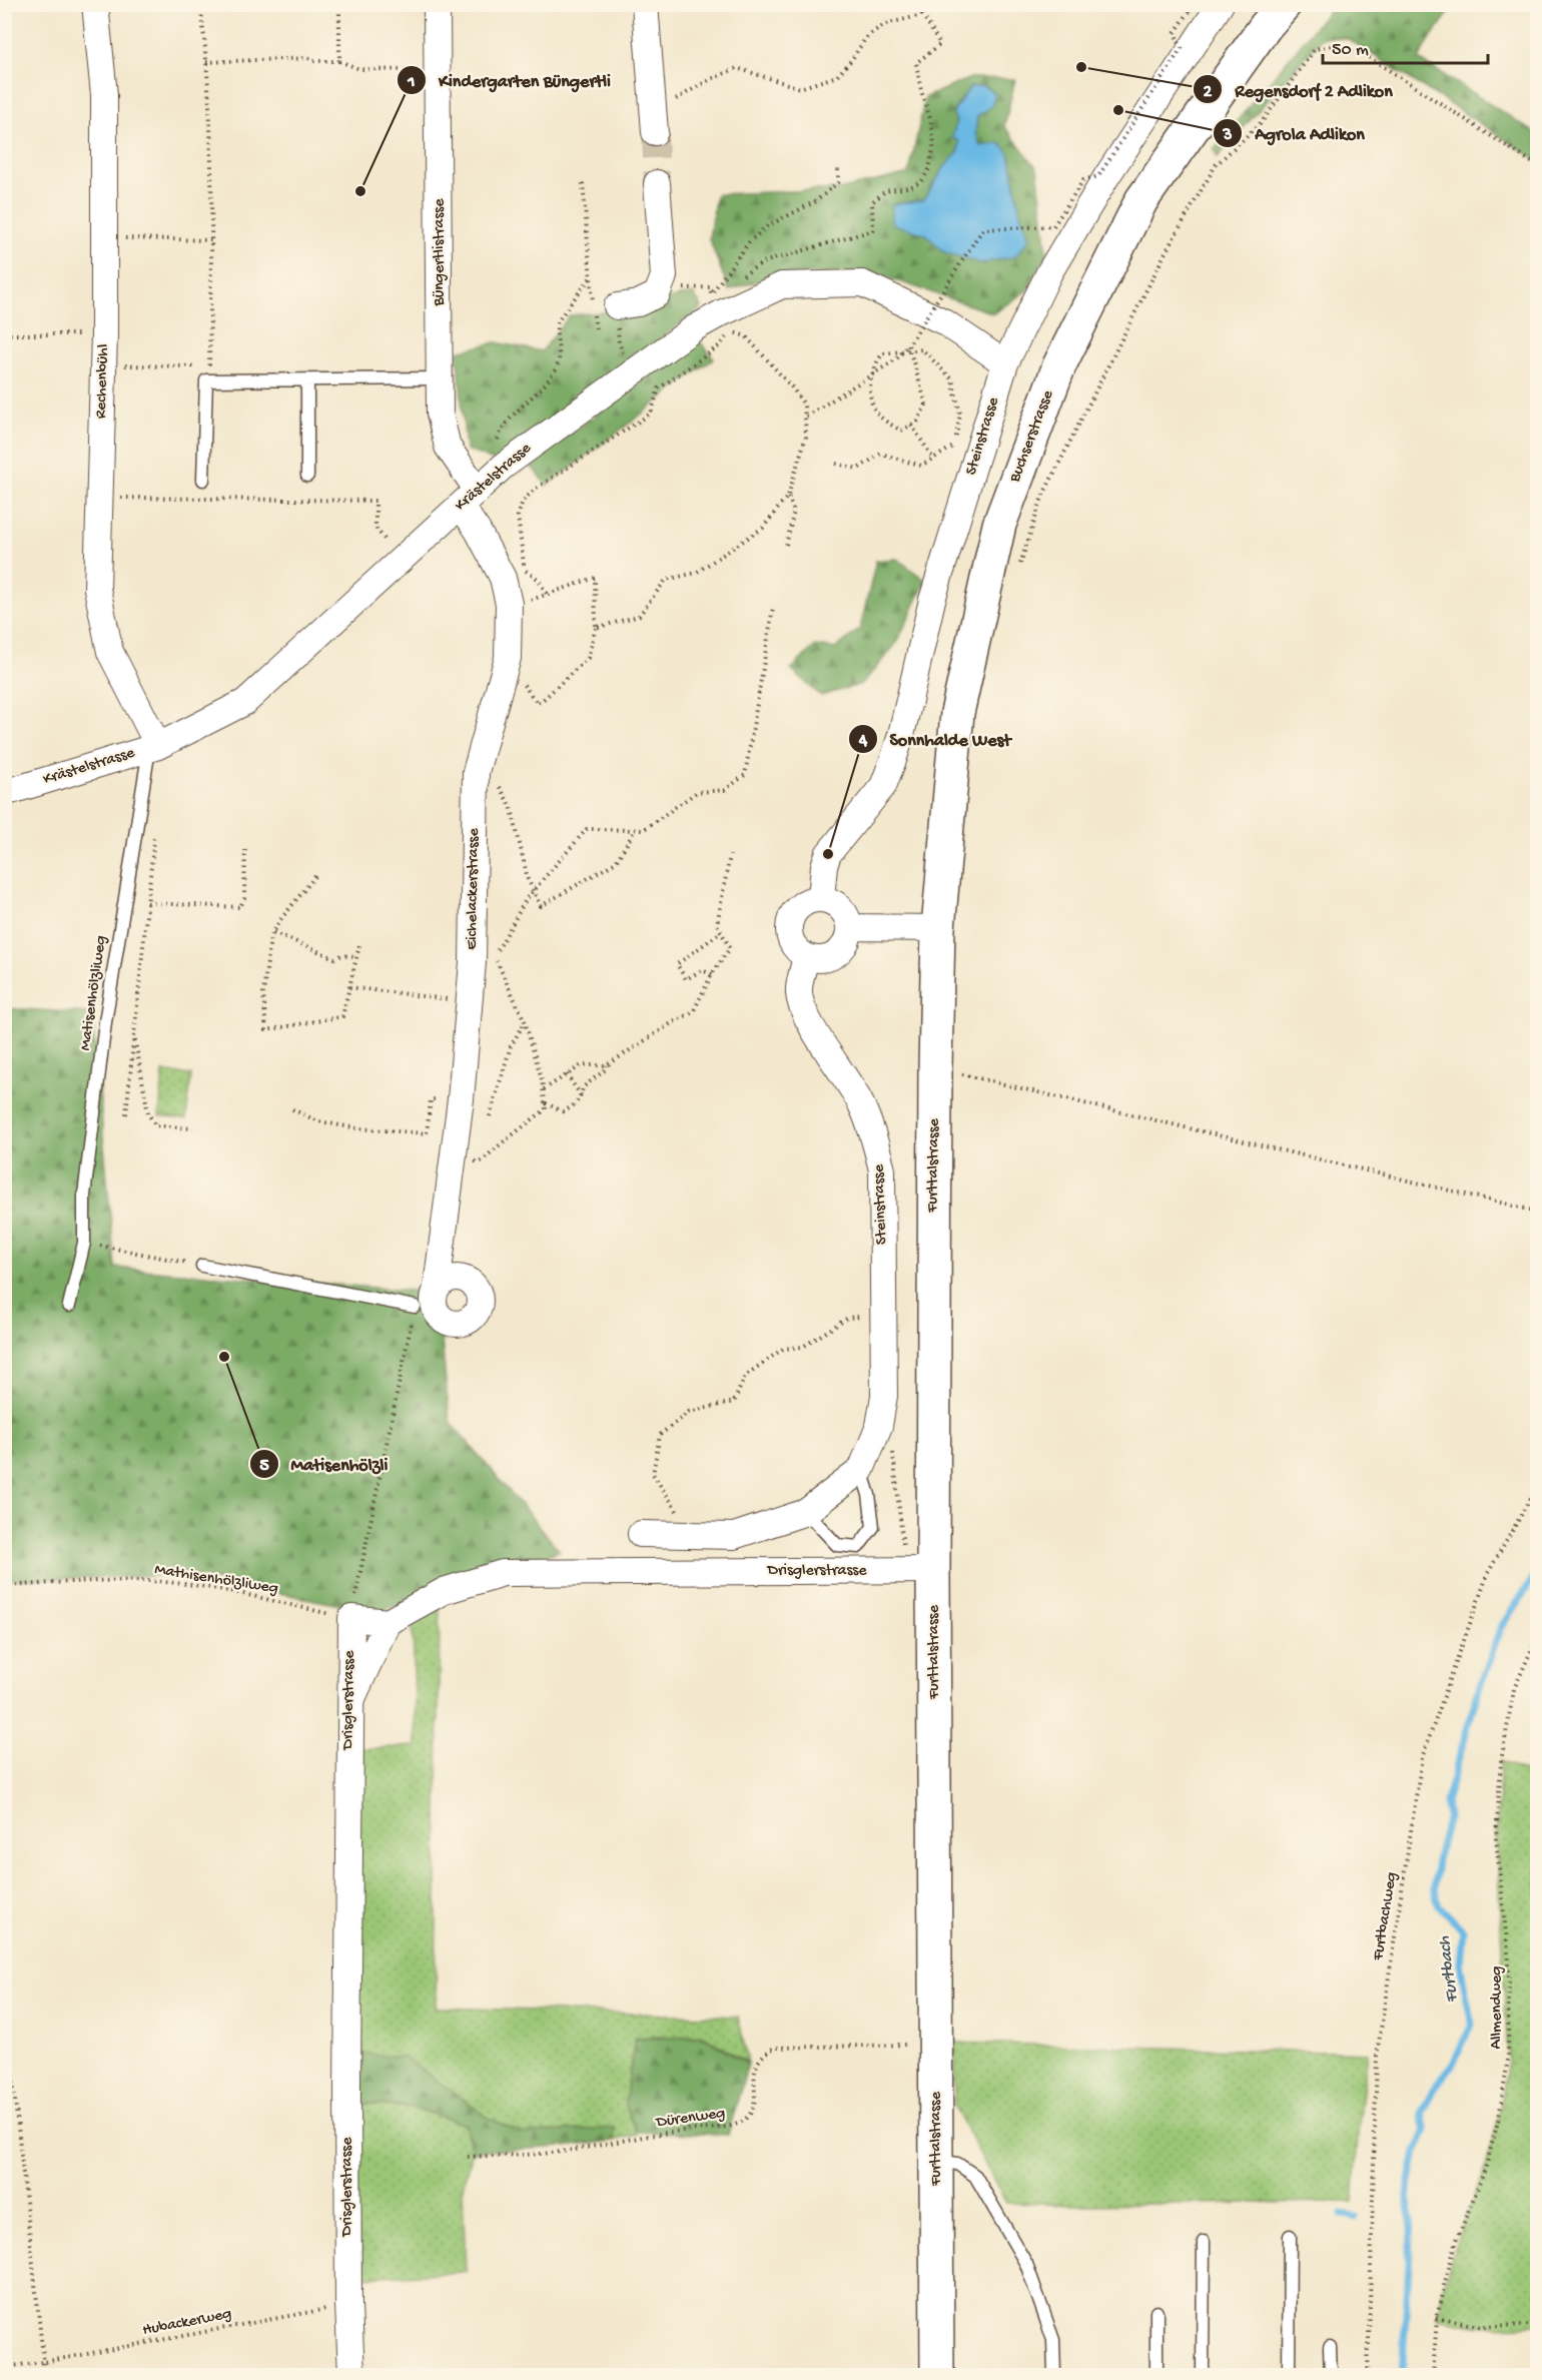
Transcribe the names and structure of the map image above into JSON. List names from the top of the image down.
{
  "streets": {
    "main road": ["Buchserstrasse", "Furttalstrasse"],
    "street": [
      "Büngertlistrasse",
      "Rechenbühl",
      "Steinstrasse",
      "Krästelstrasse",
      "Eichelackerstrasse",
      "Drisglerstrasse"
    ],
    "lane": ["Matisenhölzliweg"],
    "path": [
      "Mathisenhölzliweg",
      "Furtbachweg",
      "Allmendweg",
      "Dürenweg",
      "Hubackerweg"
    ]
  },
  "crossings": [
    ["Büngertlistrasse", "Krästelstrasse"],
    ["Büngertlistrasse", "Eichelackerstrasse"],
    ["Rechenbühl", "Krästelstrasse"],
    ["Rechenbühl", "Matisenhölzliweg"],
    ["Steinstrasse", "Krästelstrasse"],
    ["Buchserstrasse", "Furttalstrasse"],
    ["Krästelstrasse", "Eichelackerstrasse"],
    ["Krästelstrasse", "Matisenhölzliweg"],
    ["Furttalstrasse", "Drisglerstrasse"],
    ["Furttalstrasse", "Dürenweg"],
    ["Drisglerstrasse", "Mathisenhölzliweg"],
    ["Drisglerstrasse", "Hubackerweg"]
  ],
  "water": ["Furtbach"],
  "places": [
    "Regensdorf 2 Adlikon",
    "Agrola Adlikon",
    "Kindergarten Büngertli",
    "Sonnhalde West",
    "Matisenhölzli"
  ],
  "scale_bar": "50 m"
}
